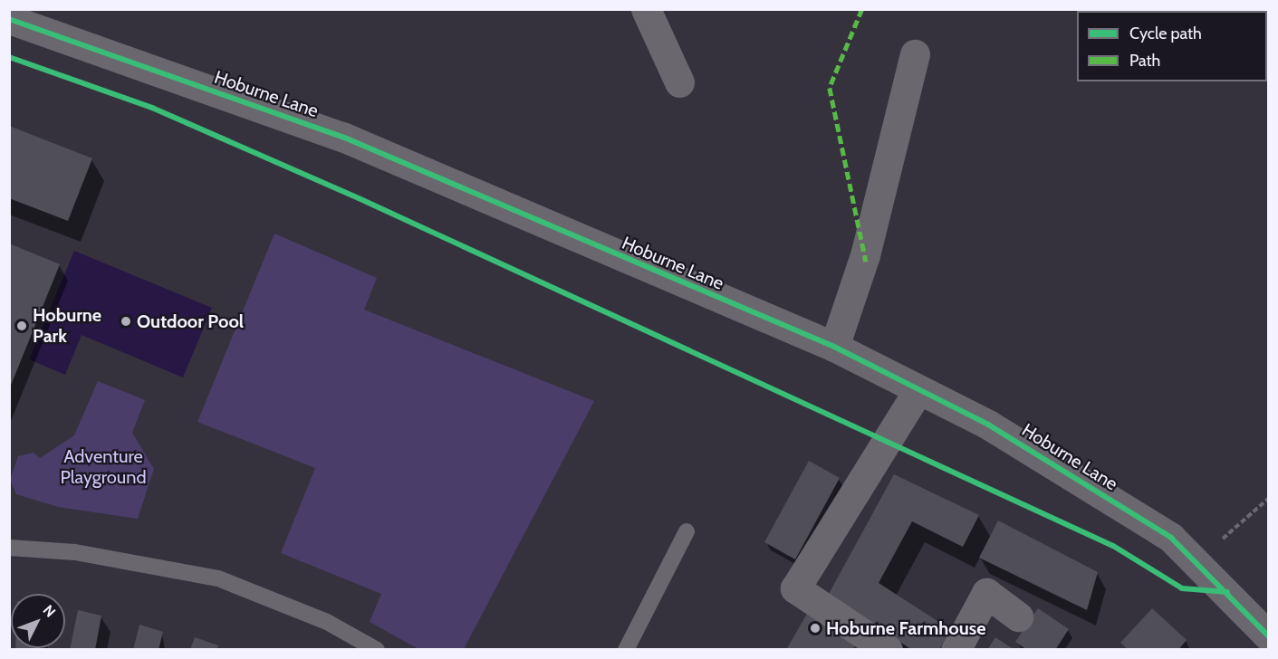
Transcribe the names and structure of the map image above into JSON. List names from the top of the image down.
{
  "streets": {
    "street": ["Hoburne Lane"]
  },
  "parks": ["Adventure Playground"],
  "places": ["Outdoor Pool", "Hoburne Park", "Hoburne Farmhouse"],
  "legend": ["Cycle path", "Path"],
  "north": "top right"
}
